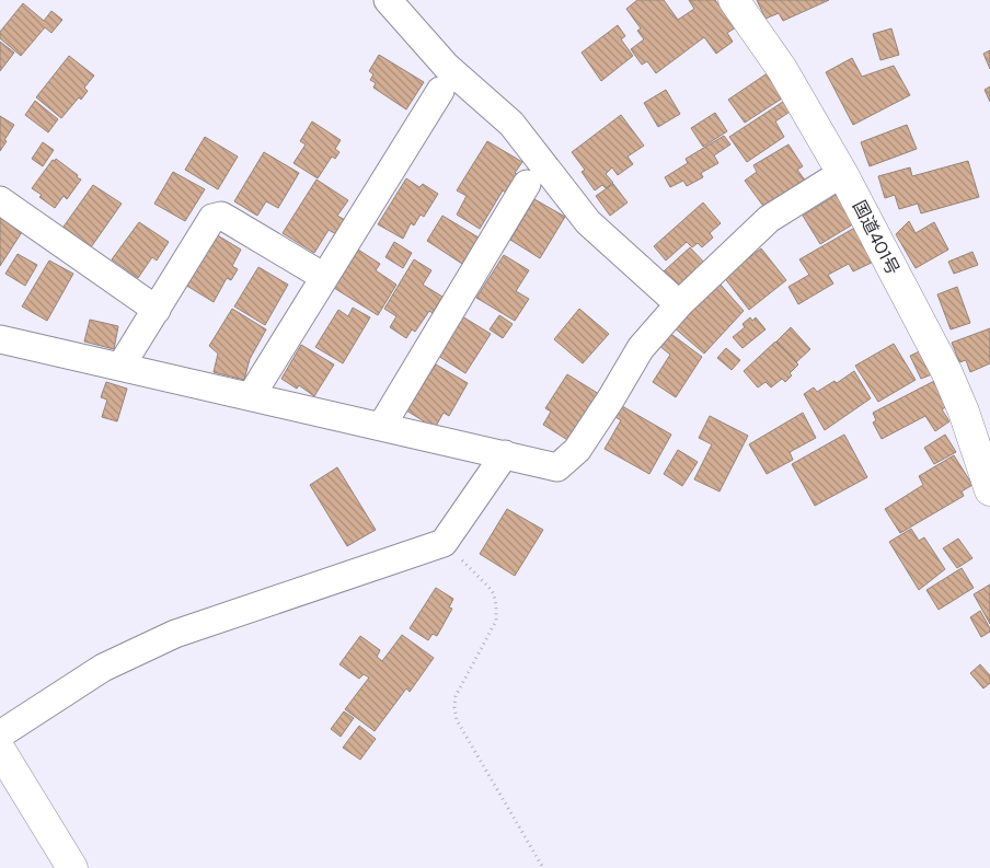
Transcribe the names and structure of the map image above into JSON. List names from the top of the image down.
{
  "streets": {
    "main road": ["国道401号"]
  }
}
